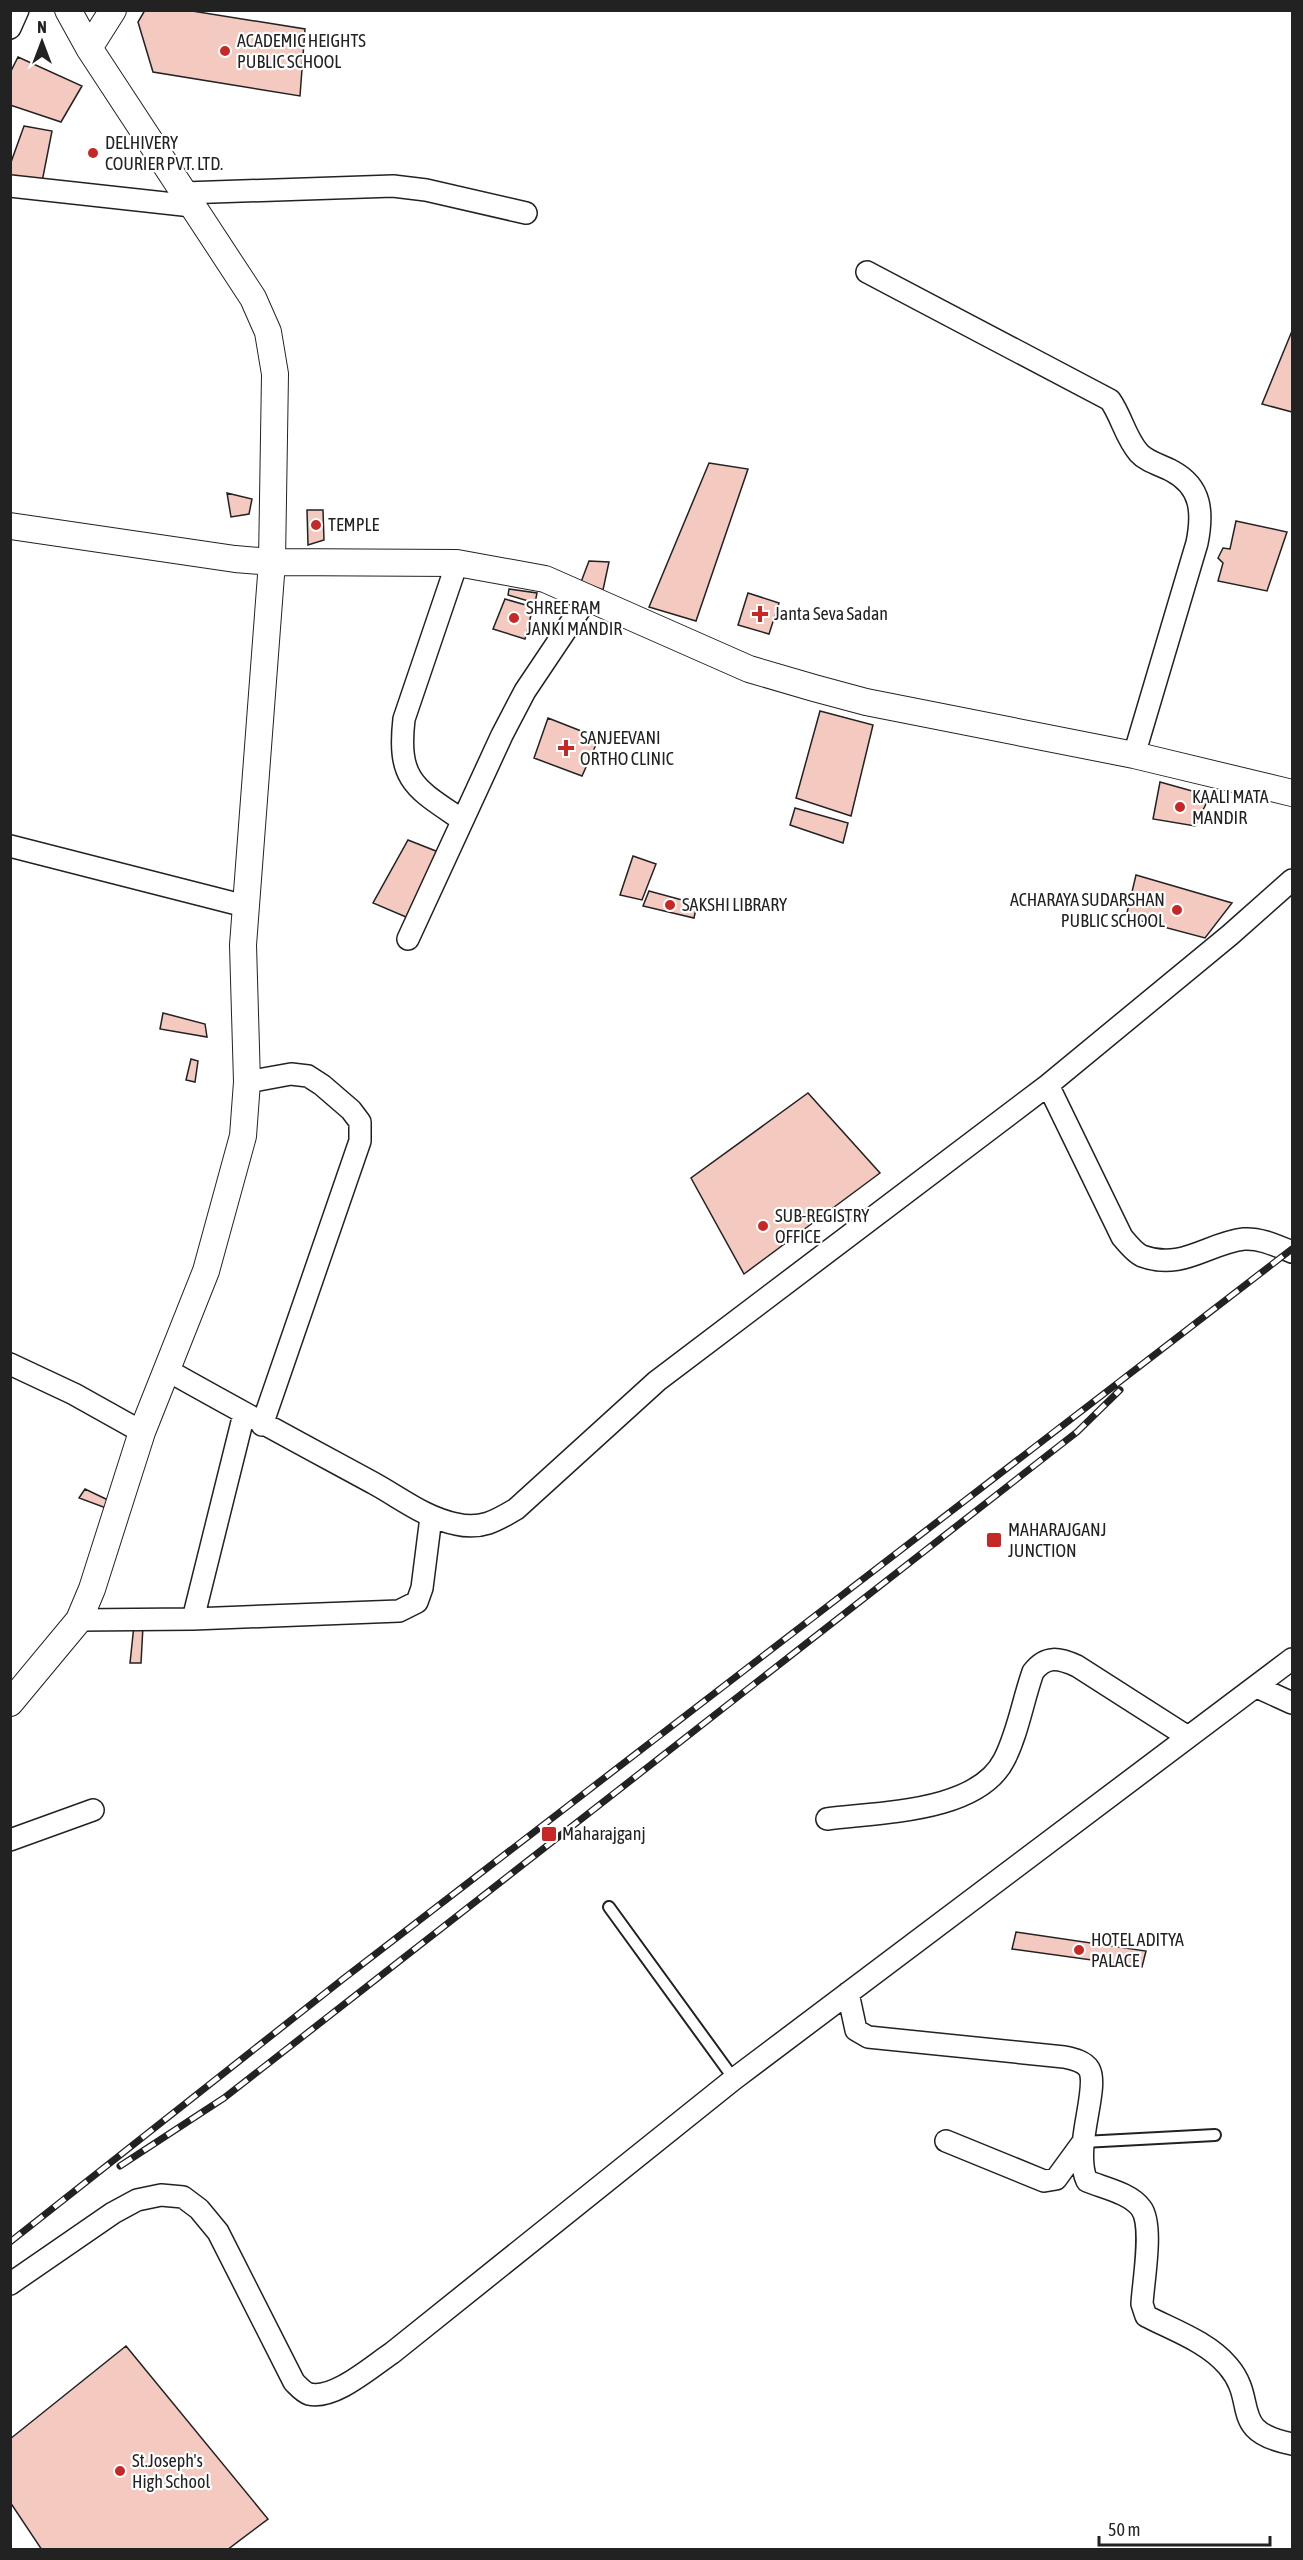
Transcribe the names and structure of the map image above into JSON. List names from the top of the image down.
{
  "places": {
    "other": [
      "ACADEMIC HEIGHTS PUBLIC SCHOOL",
      "DELHIVERY COURIER PVT. LTD.",
      "TEMPLE",
      "SHREE RAM JANKI MANDIR",
      "KAALI MATA MANDIR",
      "SAKSHI LIBRARY",
      "ACHARAYA SUDARSHAN PUBLIC SCHOOL",
      "SUB-REGISTRY OFFICE",
      "HOTEL ADITYA PALACE",
      "St.Joseph's High School"
    ],
    "health": ["Janta Seva Sadan", "SANJEEVANI ORTHO CLINIC"],
    "transit": ["MAHARAJGANJ JUNCTION", "Maharajganj"]
  },
  "scale_bar": "50 m",
  "north": "top"
}
